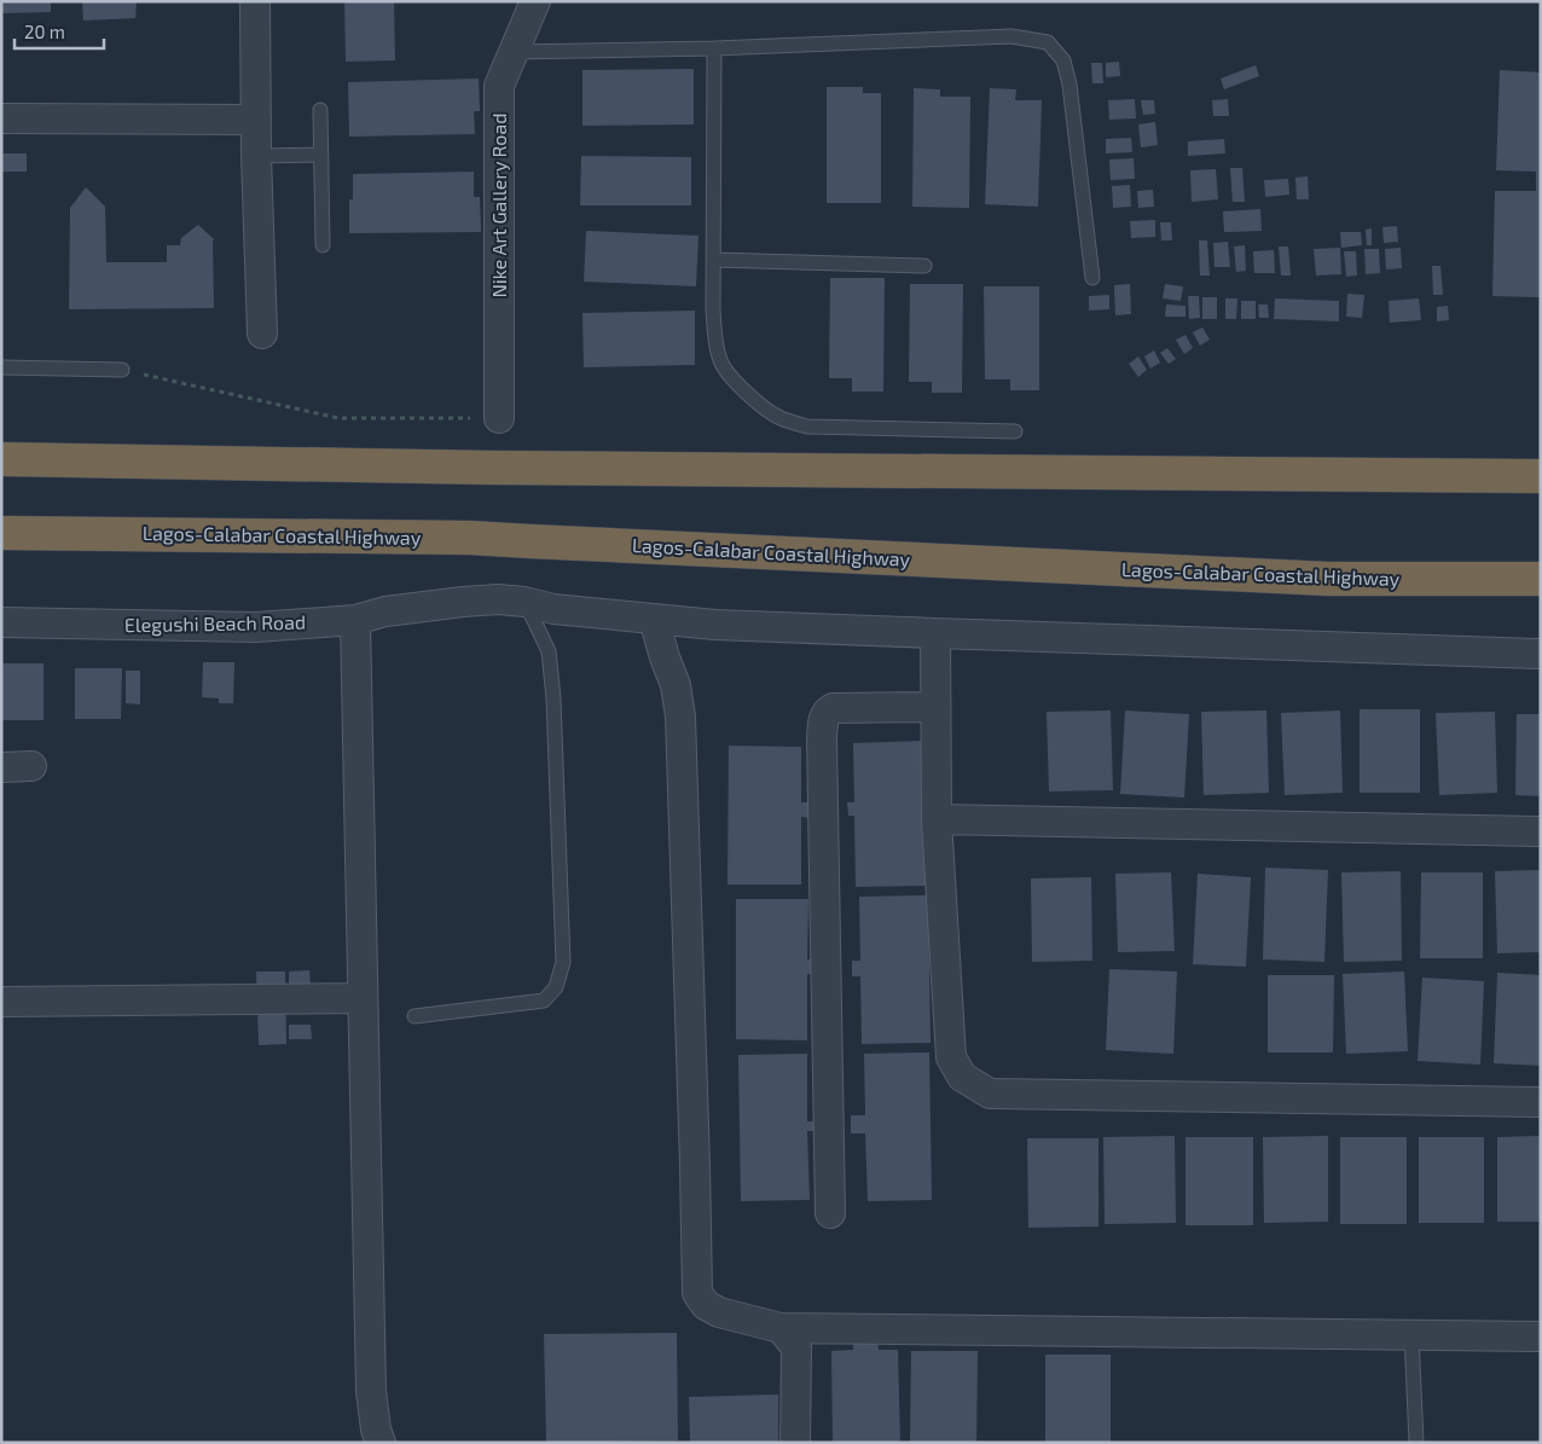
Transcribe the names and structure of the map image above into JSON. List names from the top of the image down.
{
  "streets": {
    "highway": ["Lagos-Calabar Coastal Highway"],
    "street": ["Nike Art Gallery Road", "Elegushi Beach Road"]
  },
  "scale_bar": "20 m"
}
